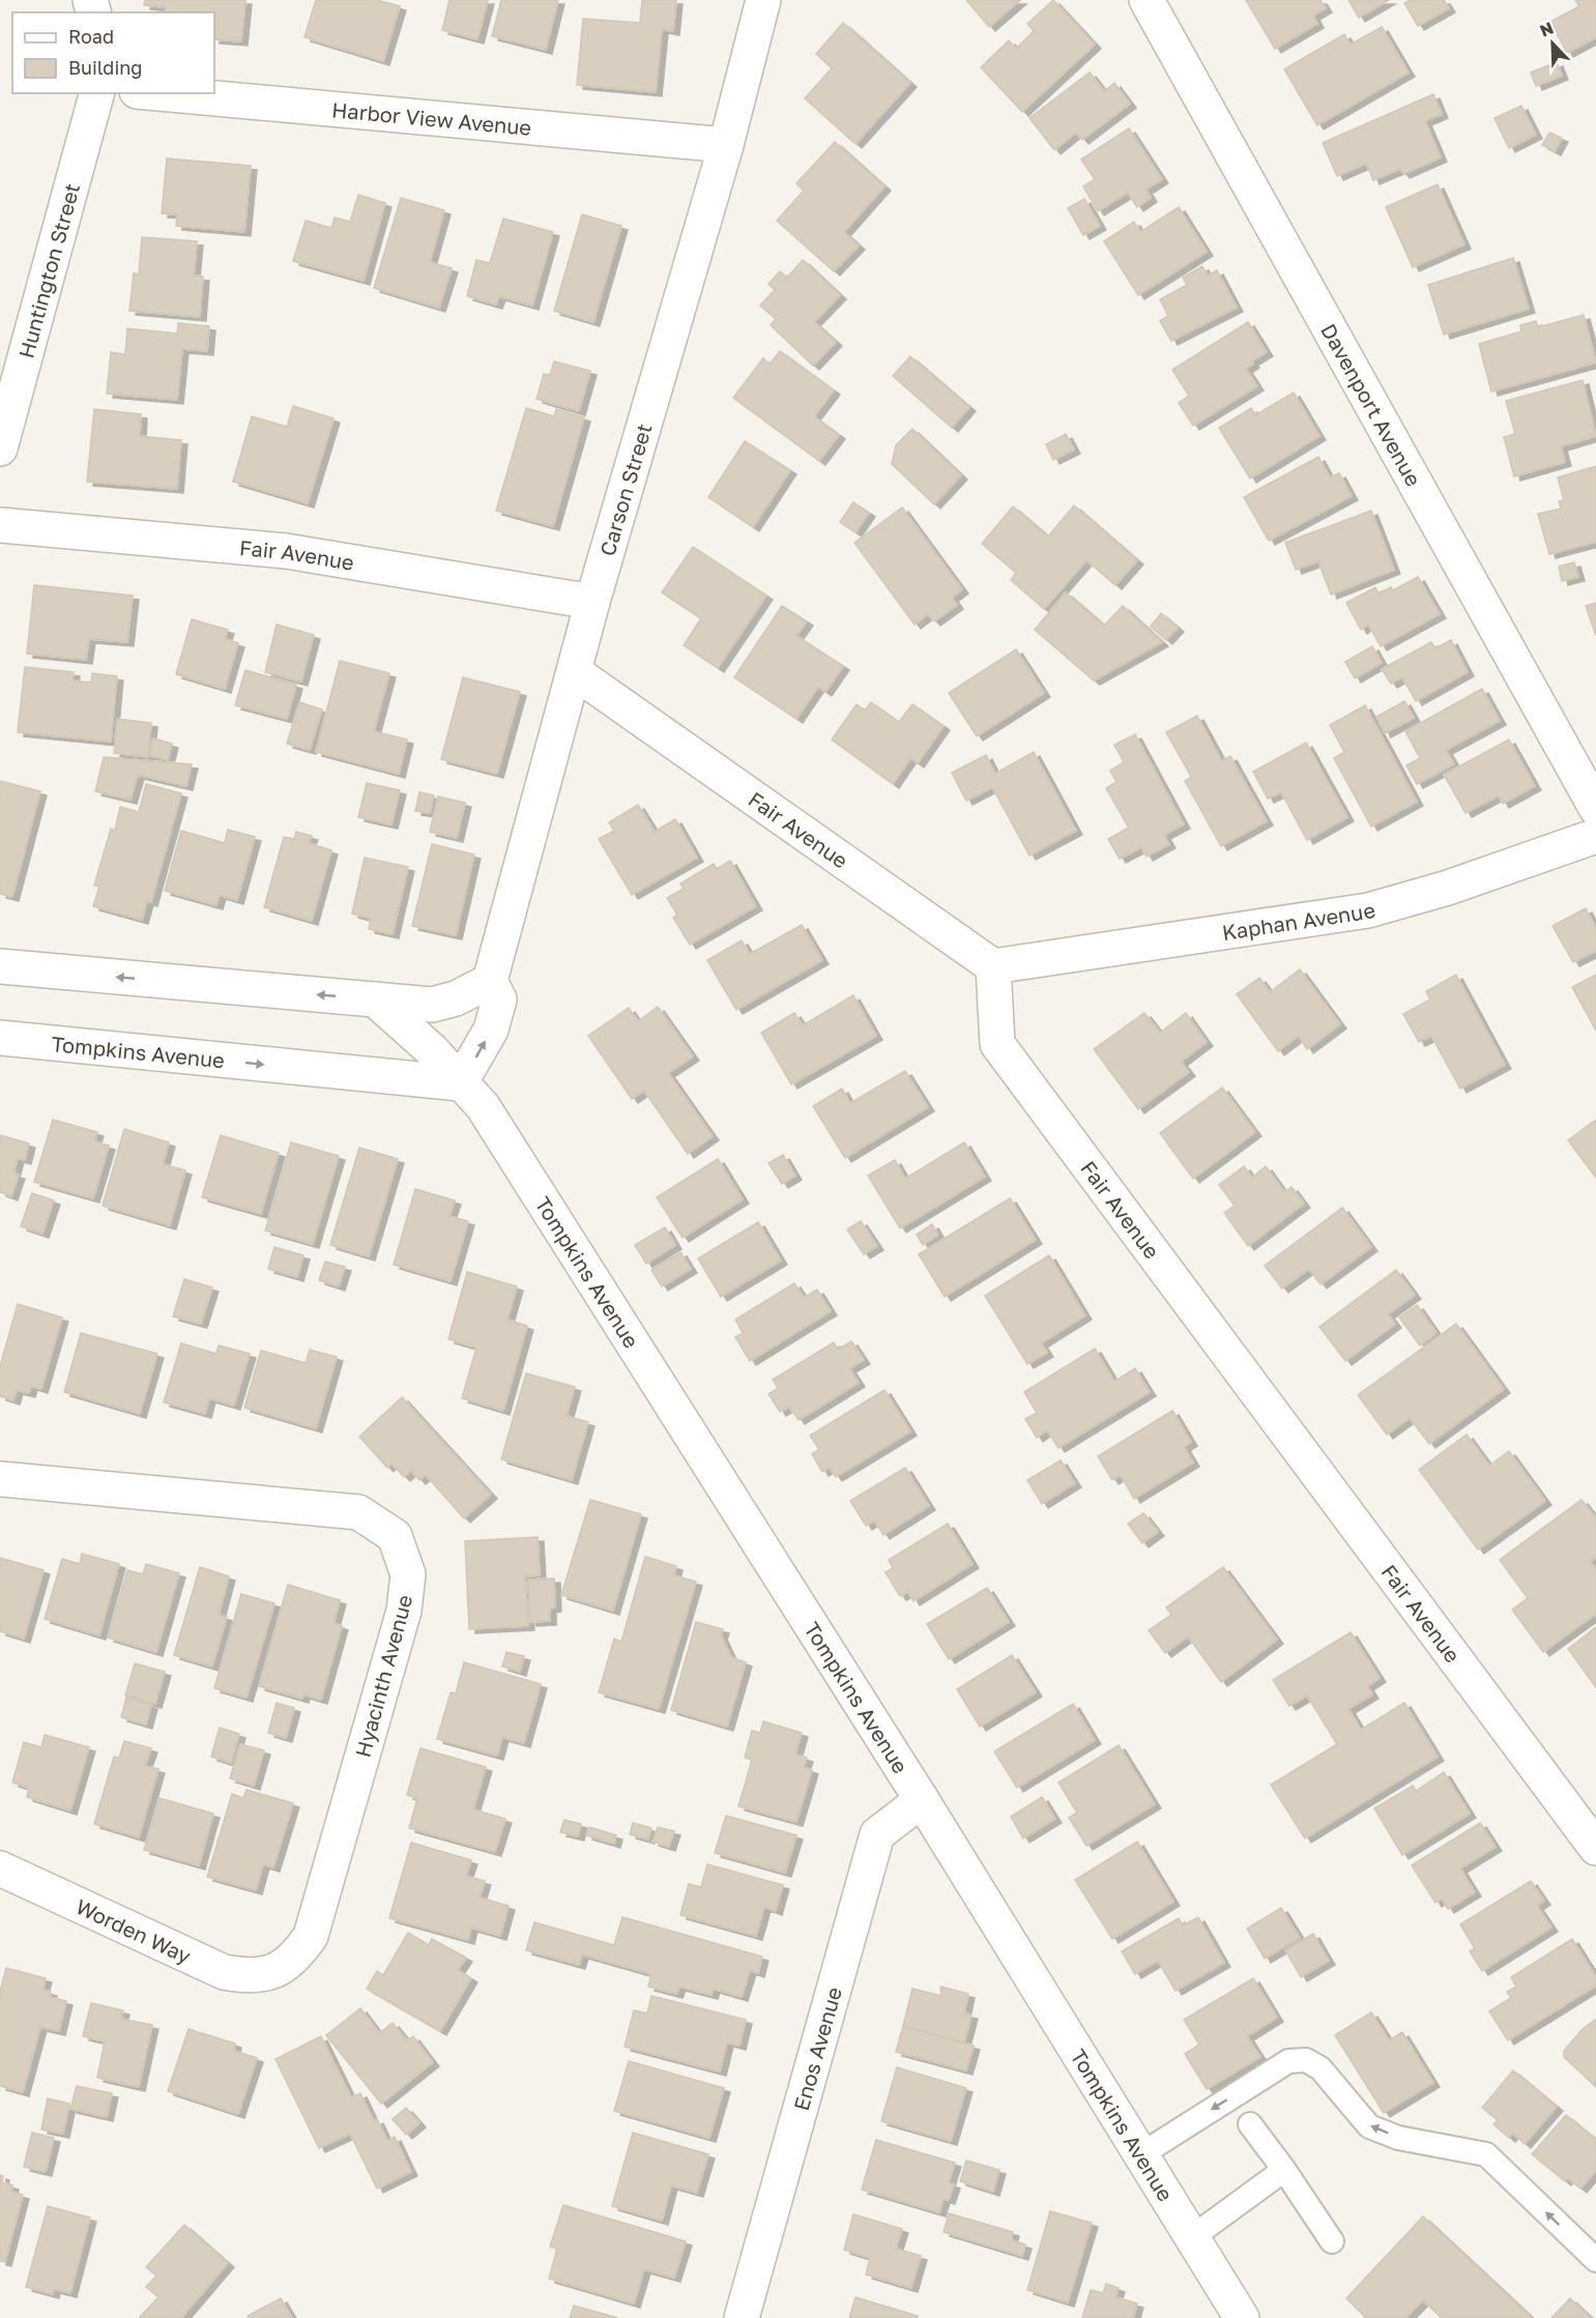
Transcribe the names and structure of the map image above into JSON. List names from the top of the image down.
{
  "streets": {
    "street": [
      "Harbor View Avenue",
      "Huntington Street",
      "Davenport Avenue",
      "Carson Street",
      "Fair Avenue",
      "Kaphan Avenue",
      "Tompkins Avenue",
      "Hyacinth Avenue",
      "Worden Way",
      "Enos Avenue"
    ]
  },
  "crossings": [
    ["Harbor View Avenue", "Carson Street"],
    ["Carson Street", "Fair Avenue"],
    ["Fair Avenue", "Kaphan Avenue"],
    ["Tompkins Avenue", "Enos Avenue"],
    ["Hyacinth Avenue", "Worden Way"]
  ],
  "legend": ["Road", "Building"],
  "north": "top left"
}
